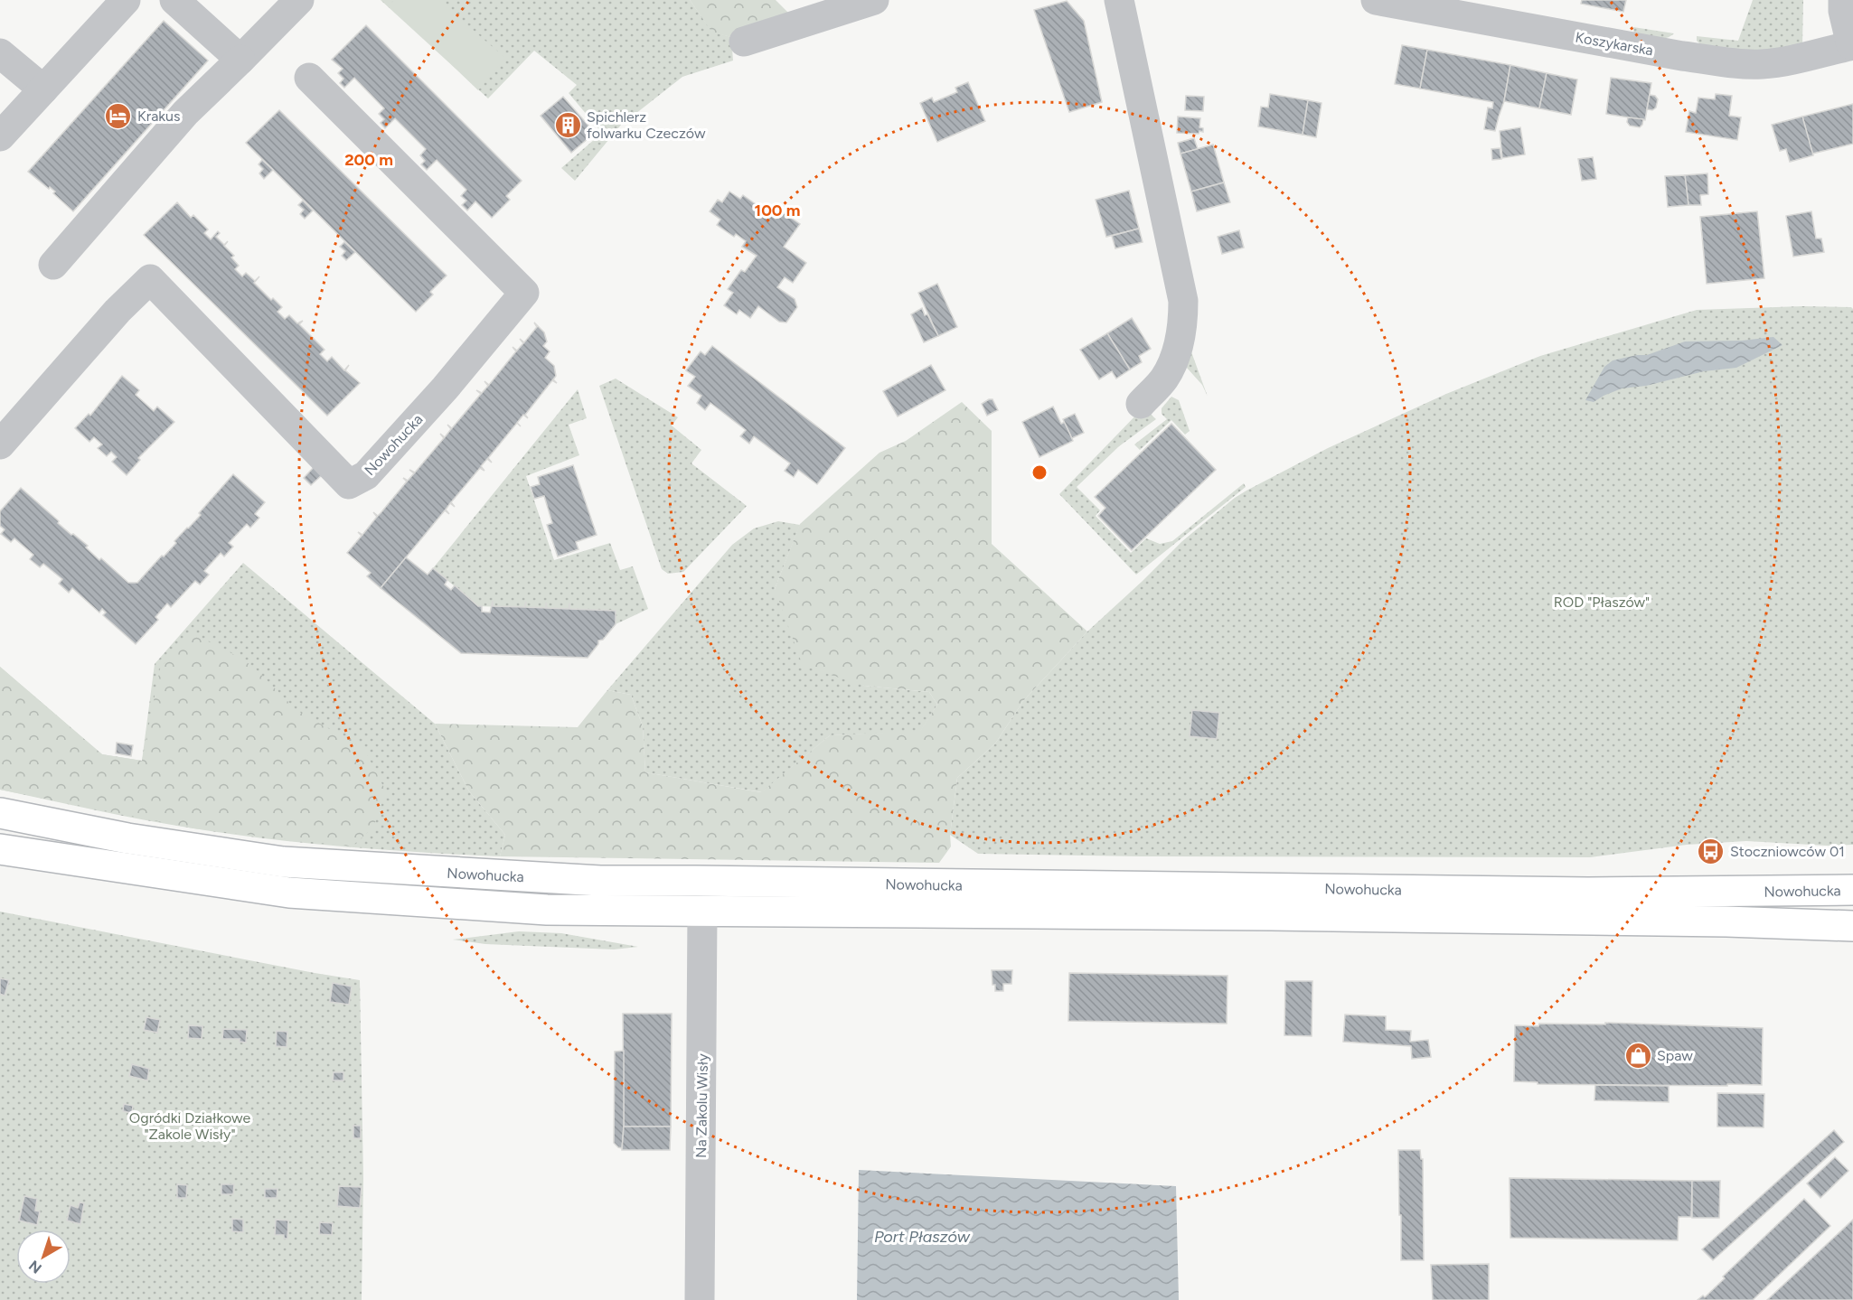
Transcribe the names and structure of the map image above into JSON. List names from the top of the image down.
{
  "streets": {
    "main road": ["Nowohucka"],
    "street": ["Koszykarska", "Na Zakolu Wisły"]
  },
  "crossings": [
    ["Nowohucka", "Na Zakolu Wisły"]
  ],
  "water": ["Port Płaszów"],
  "parks": ["ROD \"Płaszów\"", "Ogródki Działkowe \"Zakole Wisły\""],
  "places": {
    "hotel": ["Krakus"],
    "building": ["Spichlerz folwarku Czeczów"],
    "bus stop": ["Stoczniowców 01"],
    "shop": ["Spaw"]
  },
  "north": "bottom left",
  "rings": ["200 m", "100 m"]
}
